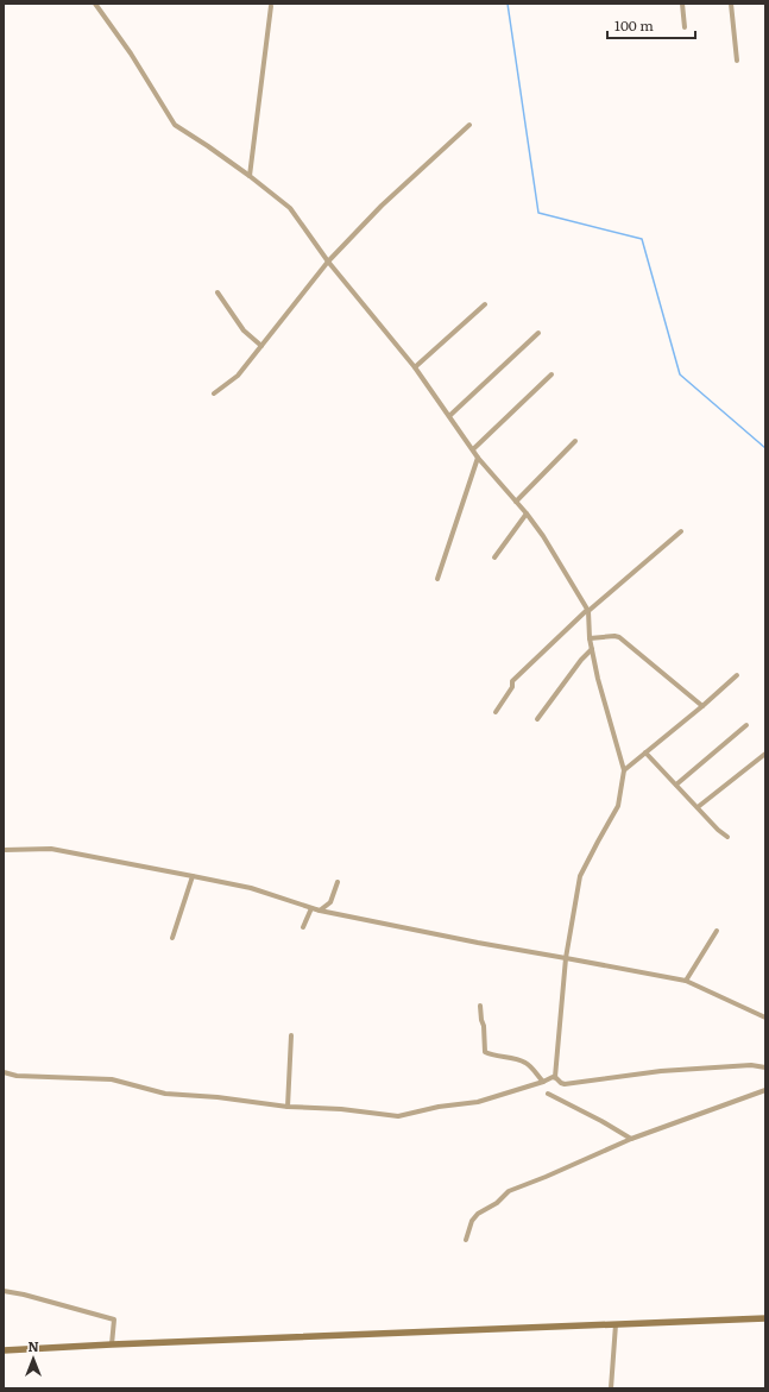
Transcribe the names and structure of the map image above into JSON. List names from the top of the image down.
{
  "scale_bar": "100 m",
  "north": "top"
}
